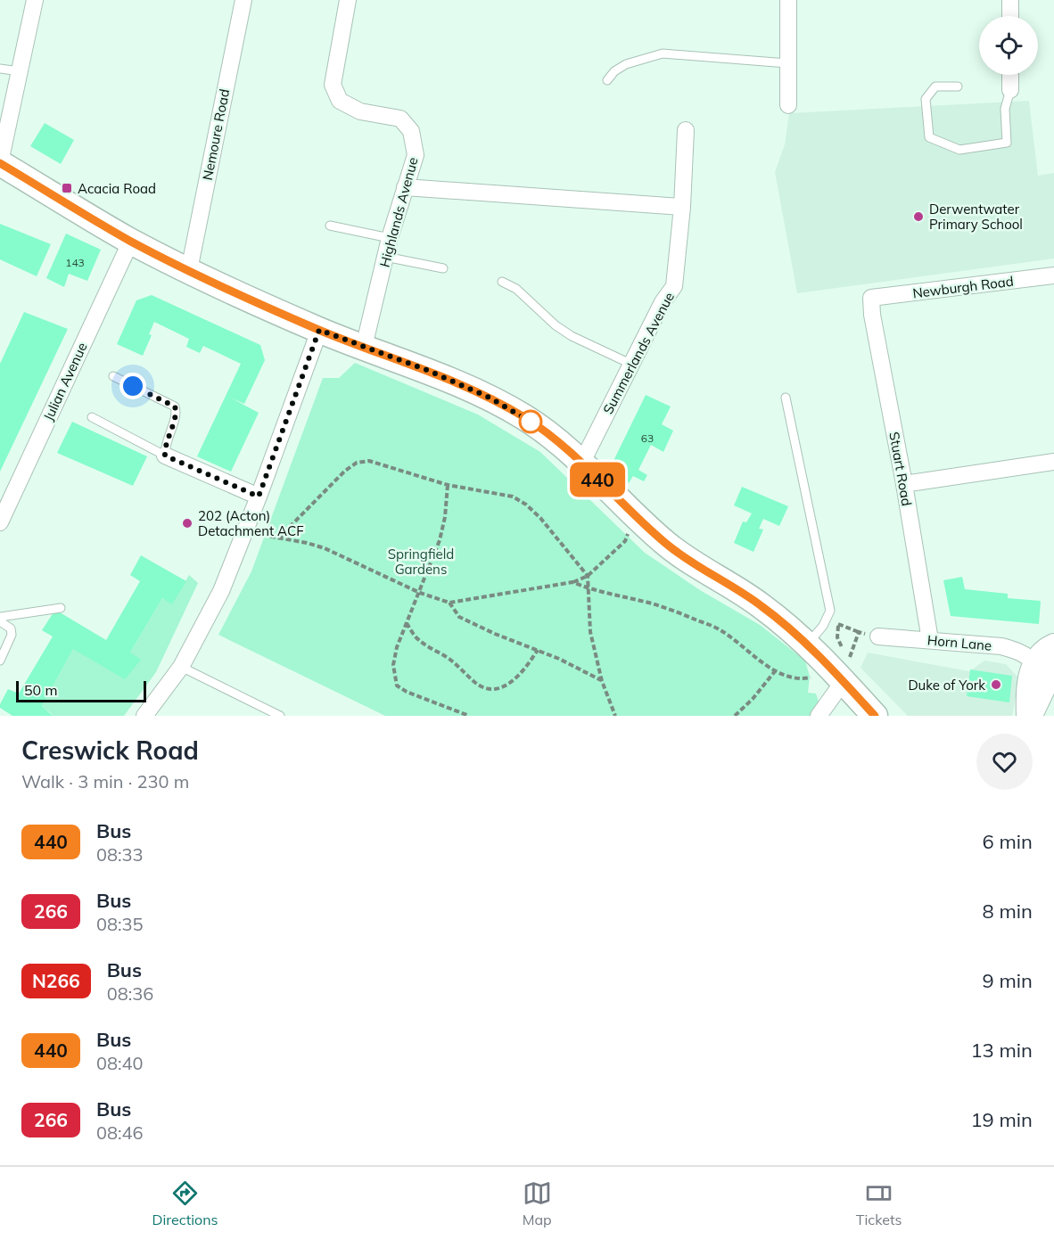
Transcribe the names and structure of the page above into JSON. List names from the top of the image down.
{
  "streets": {
    "street": [
      "Nemoure Road",
      "Highlands Avenue",
      "Newburgh Road",
      "Summerlands Avenue",
      "Julian Avenue",
      "Stuart Road",
      "Horn Lane"
    ]
  },
  "crossings": [
    ["Newburgh Road", "Stuart Road"],
    ["Stuart Road", "Horn Lane"]
  ],
  "parks": ["Springfield Gardens"],
  "places": {
    "transit": ["Acacia Road"],
    "other": ["Derwentwater Primary School", "202 (Acton) Detachment ACF", "Duke of York"]
  },
  "lines": ["bus line 440"],
  "house_numbers": ["143", "63"],
  "scale_bar": "50 m",
  "page": {
    "on_map": "440",
    "scale": "50 m",
    "heading": ["Creswick Road", "Walk · 3 min · 230 m"],
    "list": [
      {
        "mark": "440",
        "name": "Bus",
        "note": "08:33",
        "value": "6 min"
      },
      {
        "mark": "266",
        "name": "Bus",
        "note": "08:35",
        "value": "8 min"
      },
      {
        "mark": "N266",
        "name": "Bus",
        "note": "08:36",
        "value": "9 min"
      },
      {
        "mark": "440",
        "name": "Bus",
        "note": "08:40",
        "value": "13 min"
      },
      {
        "mark": "266",
        "name": "Bus",
        "note": "08:46",
        "value": "19 min"
      }
    ],
    "tabs": ["Directions", "Map", "Tickets"]
  }
}
